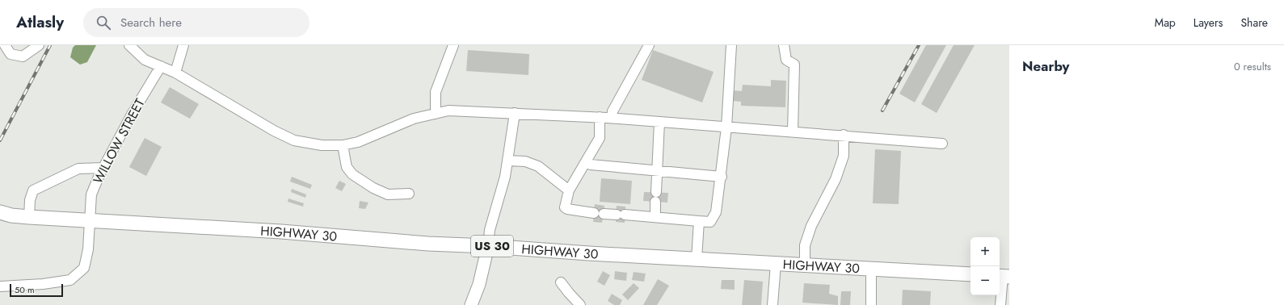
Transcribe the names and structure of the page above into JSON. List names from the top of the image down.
{
  "streets": {
    "highway": ["HIGHWAY 30", "US 30"],
    "street": ["WILLOW STREET"]
  },
  "crossings": [
    ["WILLOW STREET", "HIGHWAY 30"]
  ],
  "scale_bar": "50 m",
  "page": {
    "header": "Atlasly",
    "search": "Search here",
    "nav": ["Map", "Layers", "Share"],
    "heading": ["Nearby", "0 results"],
    "map_buttons": ["+", "−"],
    "scale": "50 m"
  }
}
